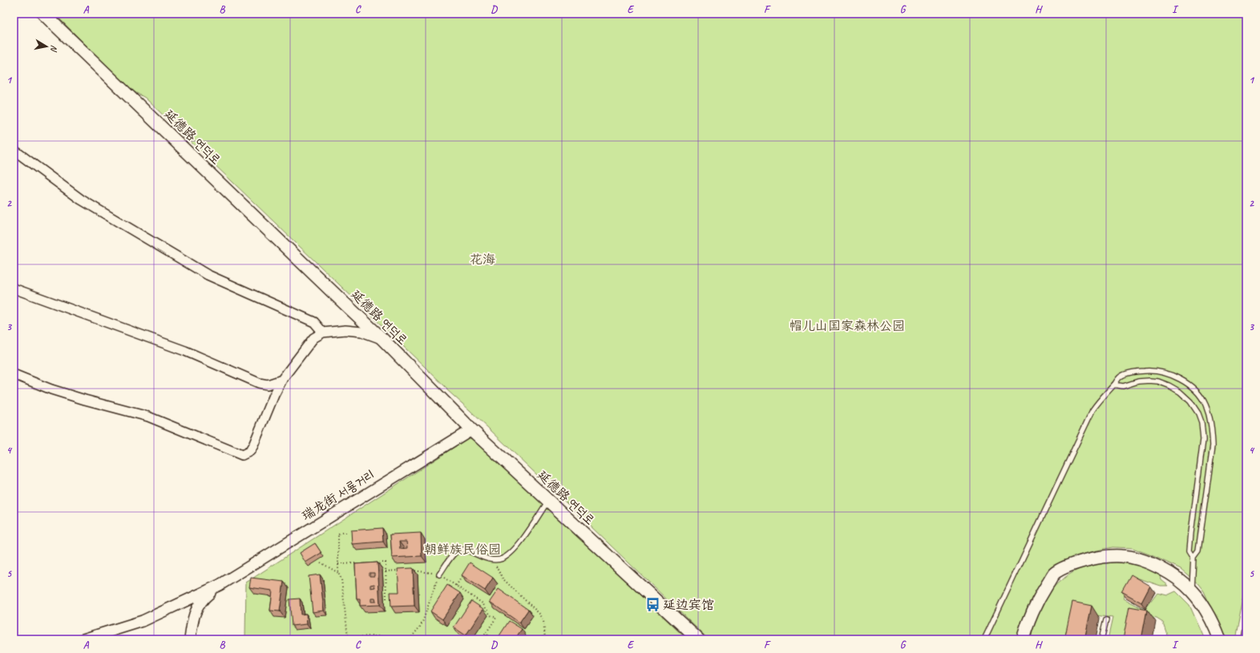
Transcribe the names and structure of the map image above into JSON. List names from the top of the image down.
{
  "streets": {
    "main road": ["延德路 연덕로"],
    "street": ["瑞龙街 서룡거리"]
  },
  "crossings": [
    ["延德路 연덕로", "瑞龙街 서룡거리"]
  ],
  "parks": ["花海", "帽儿山国家森林公园", "朝鲜族民俗园"],
  "places": {
    "bus stop": ["延边宾馆"]
  },
  "north": "right",
  "grid": {
    "columns": [
      "A",
      "B",
      "C",
      "D",
      "E",
      "F",
      "G",
      "H",
      "I"
    ],
    "rows": [
      "1",
      "2",
      "3",
      "4",
      "5"
    ]
  }
}
